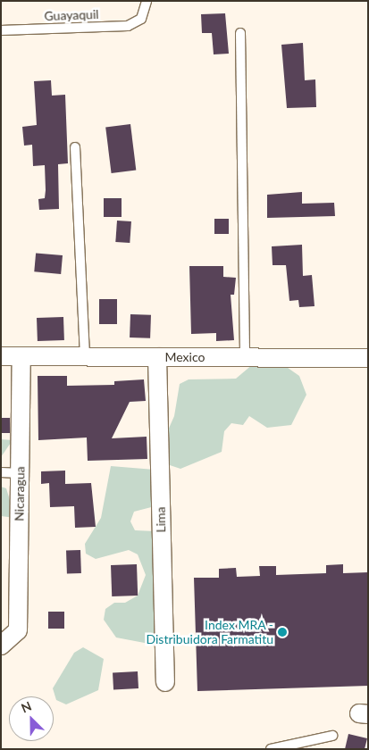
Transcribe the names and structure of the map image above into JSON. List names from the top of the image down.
{
  "streets": {
    "street": ["Mexico", "Nicaragua", "Lima"],
    "lane": ["Guayaquil"]
  },
  "crossings": [
    ["Mexico", "Nicaragua"],
    ["Mexico", "Lima"]
  ],
  "places": ["Index MRA - Distribuidora Farmatitu"],
  "north": "top left"
}
